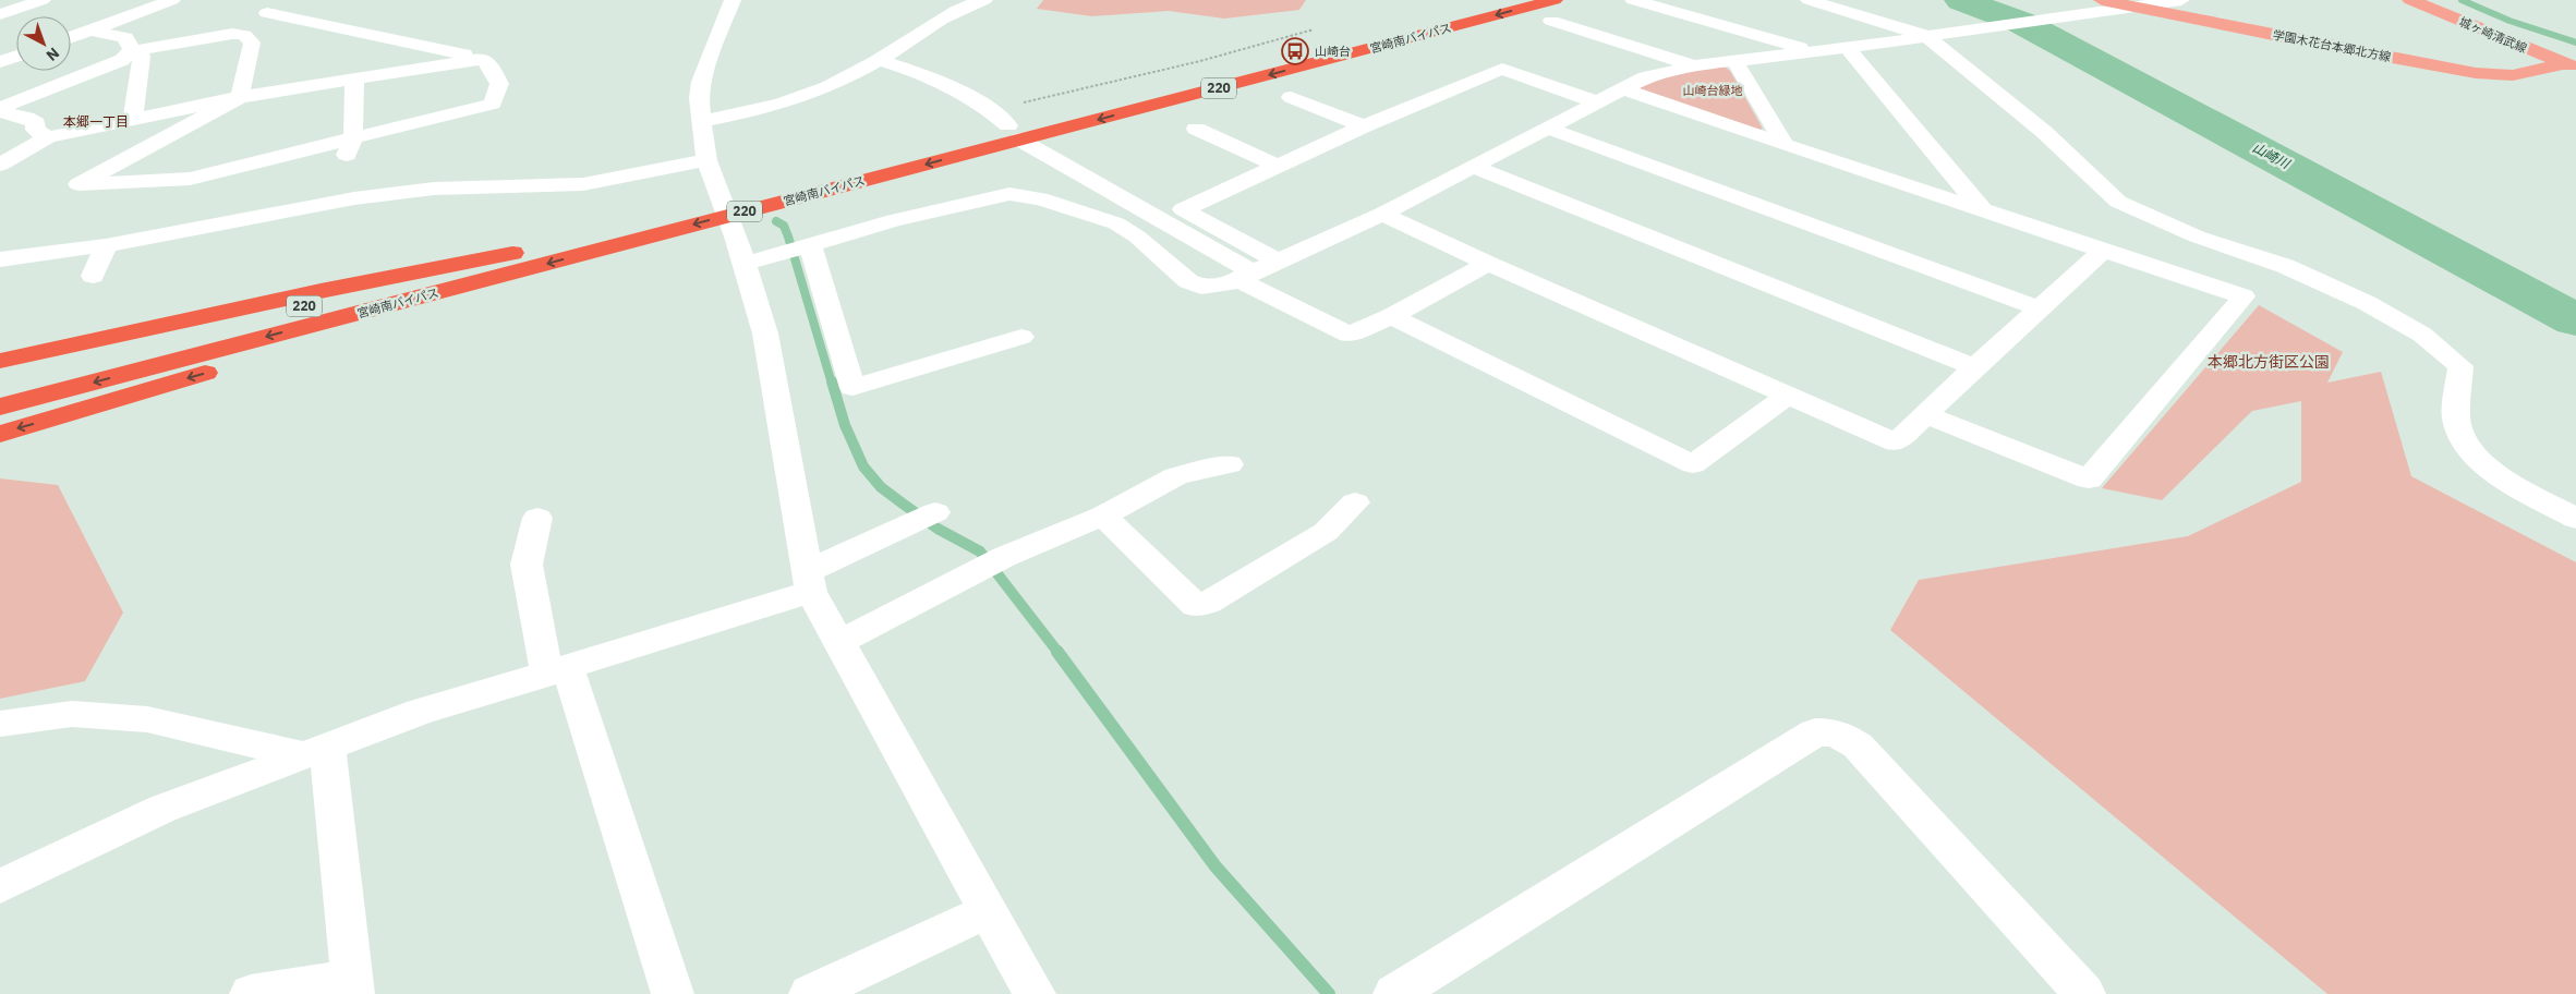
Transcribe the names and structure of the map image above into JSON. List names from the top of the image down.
{
  "streets": {
    "highway": ["宮崎南バイパス", "220"],
    "main road": ["城ヶ崎清武線", "学園木花台本郷北方線"]
  },
  "crossings": [
    ["城ヶ崎清武線", "学園木花台本郷北方線"]
  ],
  "districts": ["本郷一丁目"],
  "water": ["山崎川"],
  "parks": ["山崎台緑地", "本郷北方街区公園"],
  "places": {
    "bus stop": ["山崎台"]
  },
  "north": "bottom right"
}
